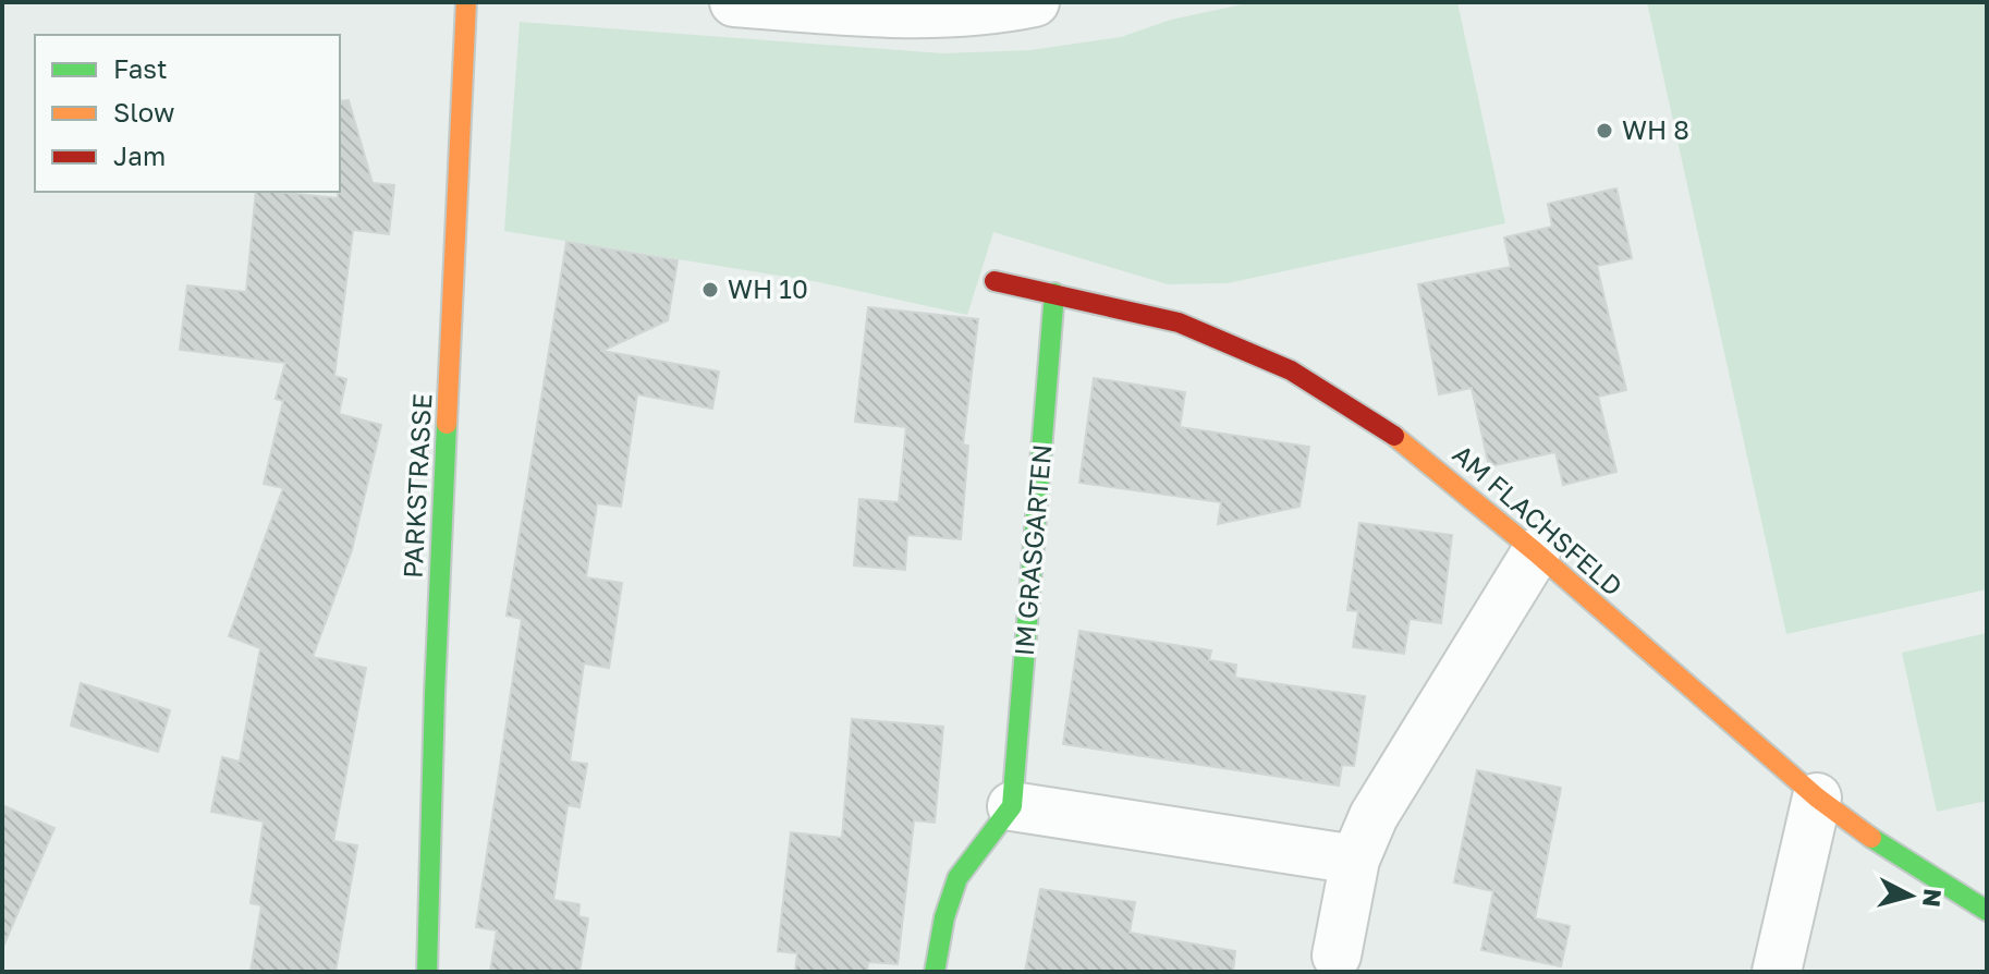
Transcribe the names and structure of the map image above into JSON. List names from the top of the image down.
{
  "streets": {
    "street": ["PARKSTRASSE", "AM FLACHSFELD", "IM GRASGARTEN"]
  },
  "crossings": [
    ["AM FLACHSFELD", "IM GRASGARTEN"]
  ],
  "places": ["WH 8", "WH 10"],
  "legend": ["Fast", "Slow", "Jam"],
  "north": "right"
}
